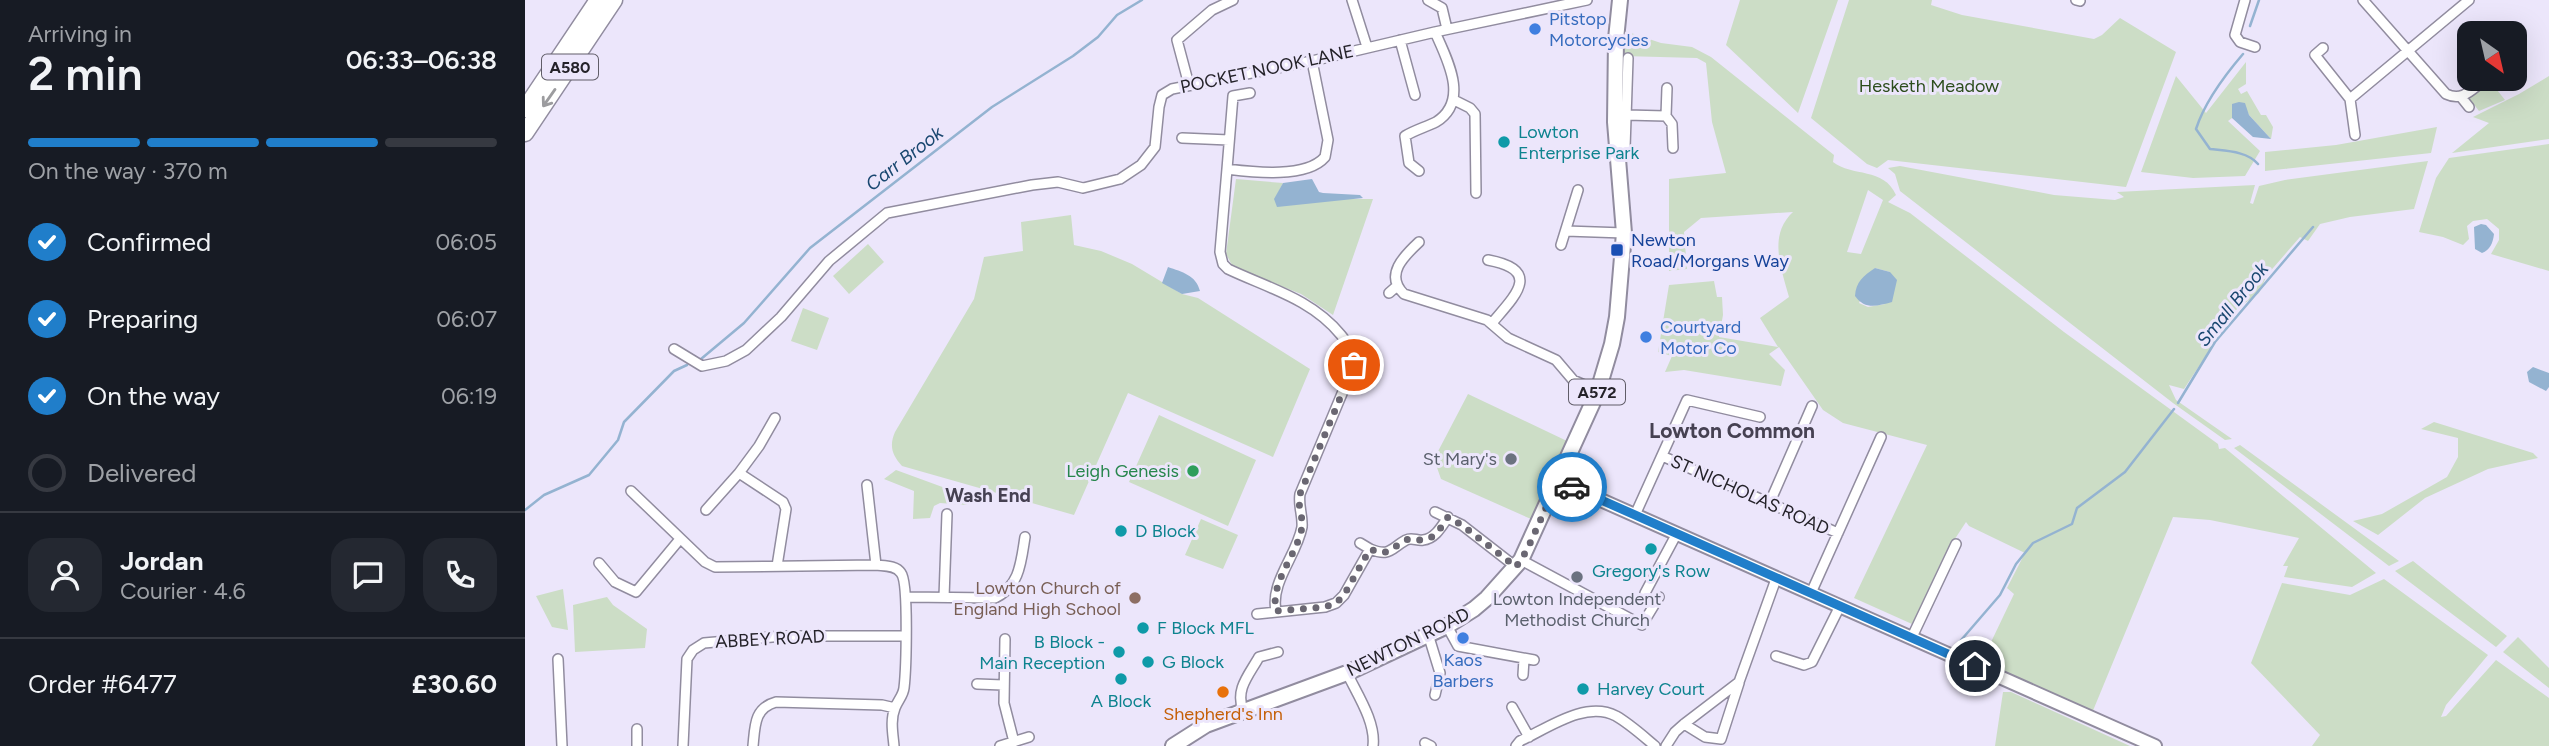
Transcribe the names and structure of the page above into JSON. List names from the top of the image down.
{
  "streets": {
    "highway": ["A580"],
    "main road": ["A572", "NEWTON ROAD"],
    "street": ["POCKET NOOK LANE", "ST NICHOLAS ROAD", "ABBEY ROAD"]
  },
  "districts": ["Lowton Common", "Wash End"],
  "water": ["Carr Brook", "Small Brook"],
  "parks": ["Hesketh Meadow"],
  "places": {
    "other": [
      "Pitstop Motorcycles",
      "Lowton Enterprise Park",
      "Courtyard Motor Co",
      "St Mary's",
      "Leigh Genesis",
      "D Block",
      "Gregory's Row",
      "Lowton Independent Methodist Church",
      "Lowton Church of England High School",
      "F Block MFL",
      "Kaos Barbers",
      "B Block - Main Reception",
      "G Block",
      "A Block",
      "Harvey Court",
      "Shepherd's Inn"
    ],
    "transit": ["Newton Road/Morgans Way"]
  },
  "north": "bottom right",
  "page": {
    "heading": ["2 min", "Arriving in", "06:33–06:38"],
    "panel": [
      "Jordan",
      "Courier · 4.6",
      "Order #6477",
      "£30.60"
    ],
    "bar": "On the way · 370 m",
    "list": [
      ["Confirmed", "06:05"],
      ["Preparing", "06:07"],
      ["On the way", "06:19"],
      "Delivered"
    ]
  }
}
